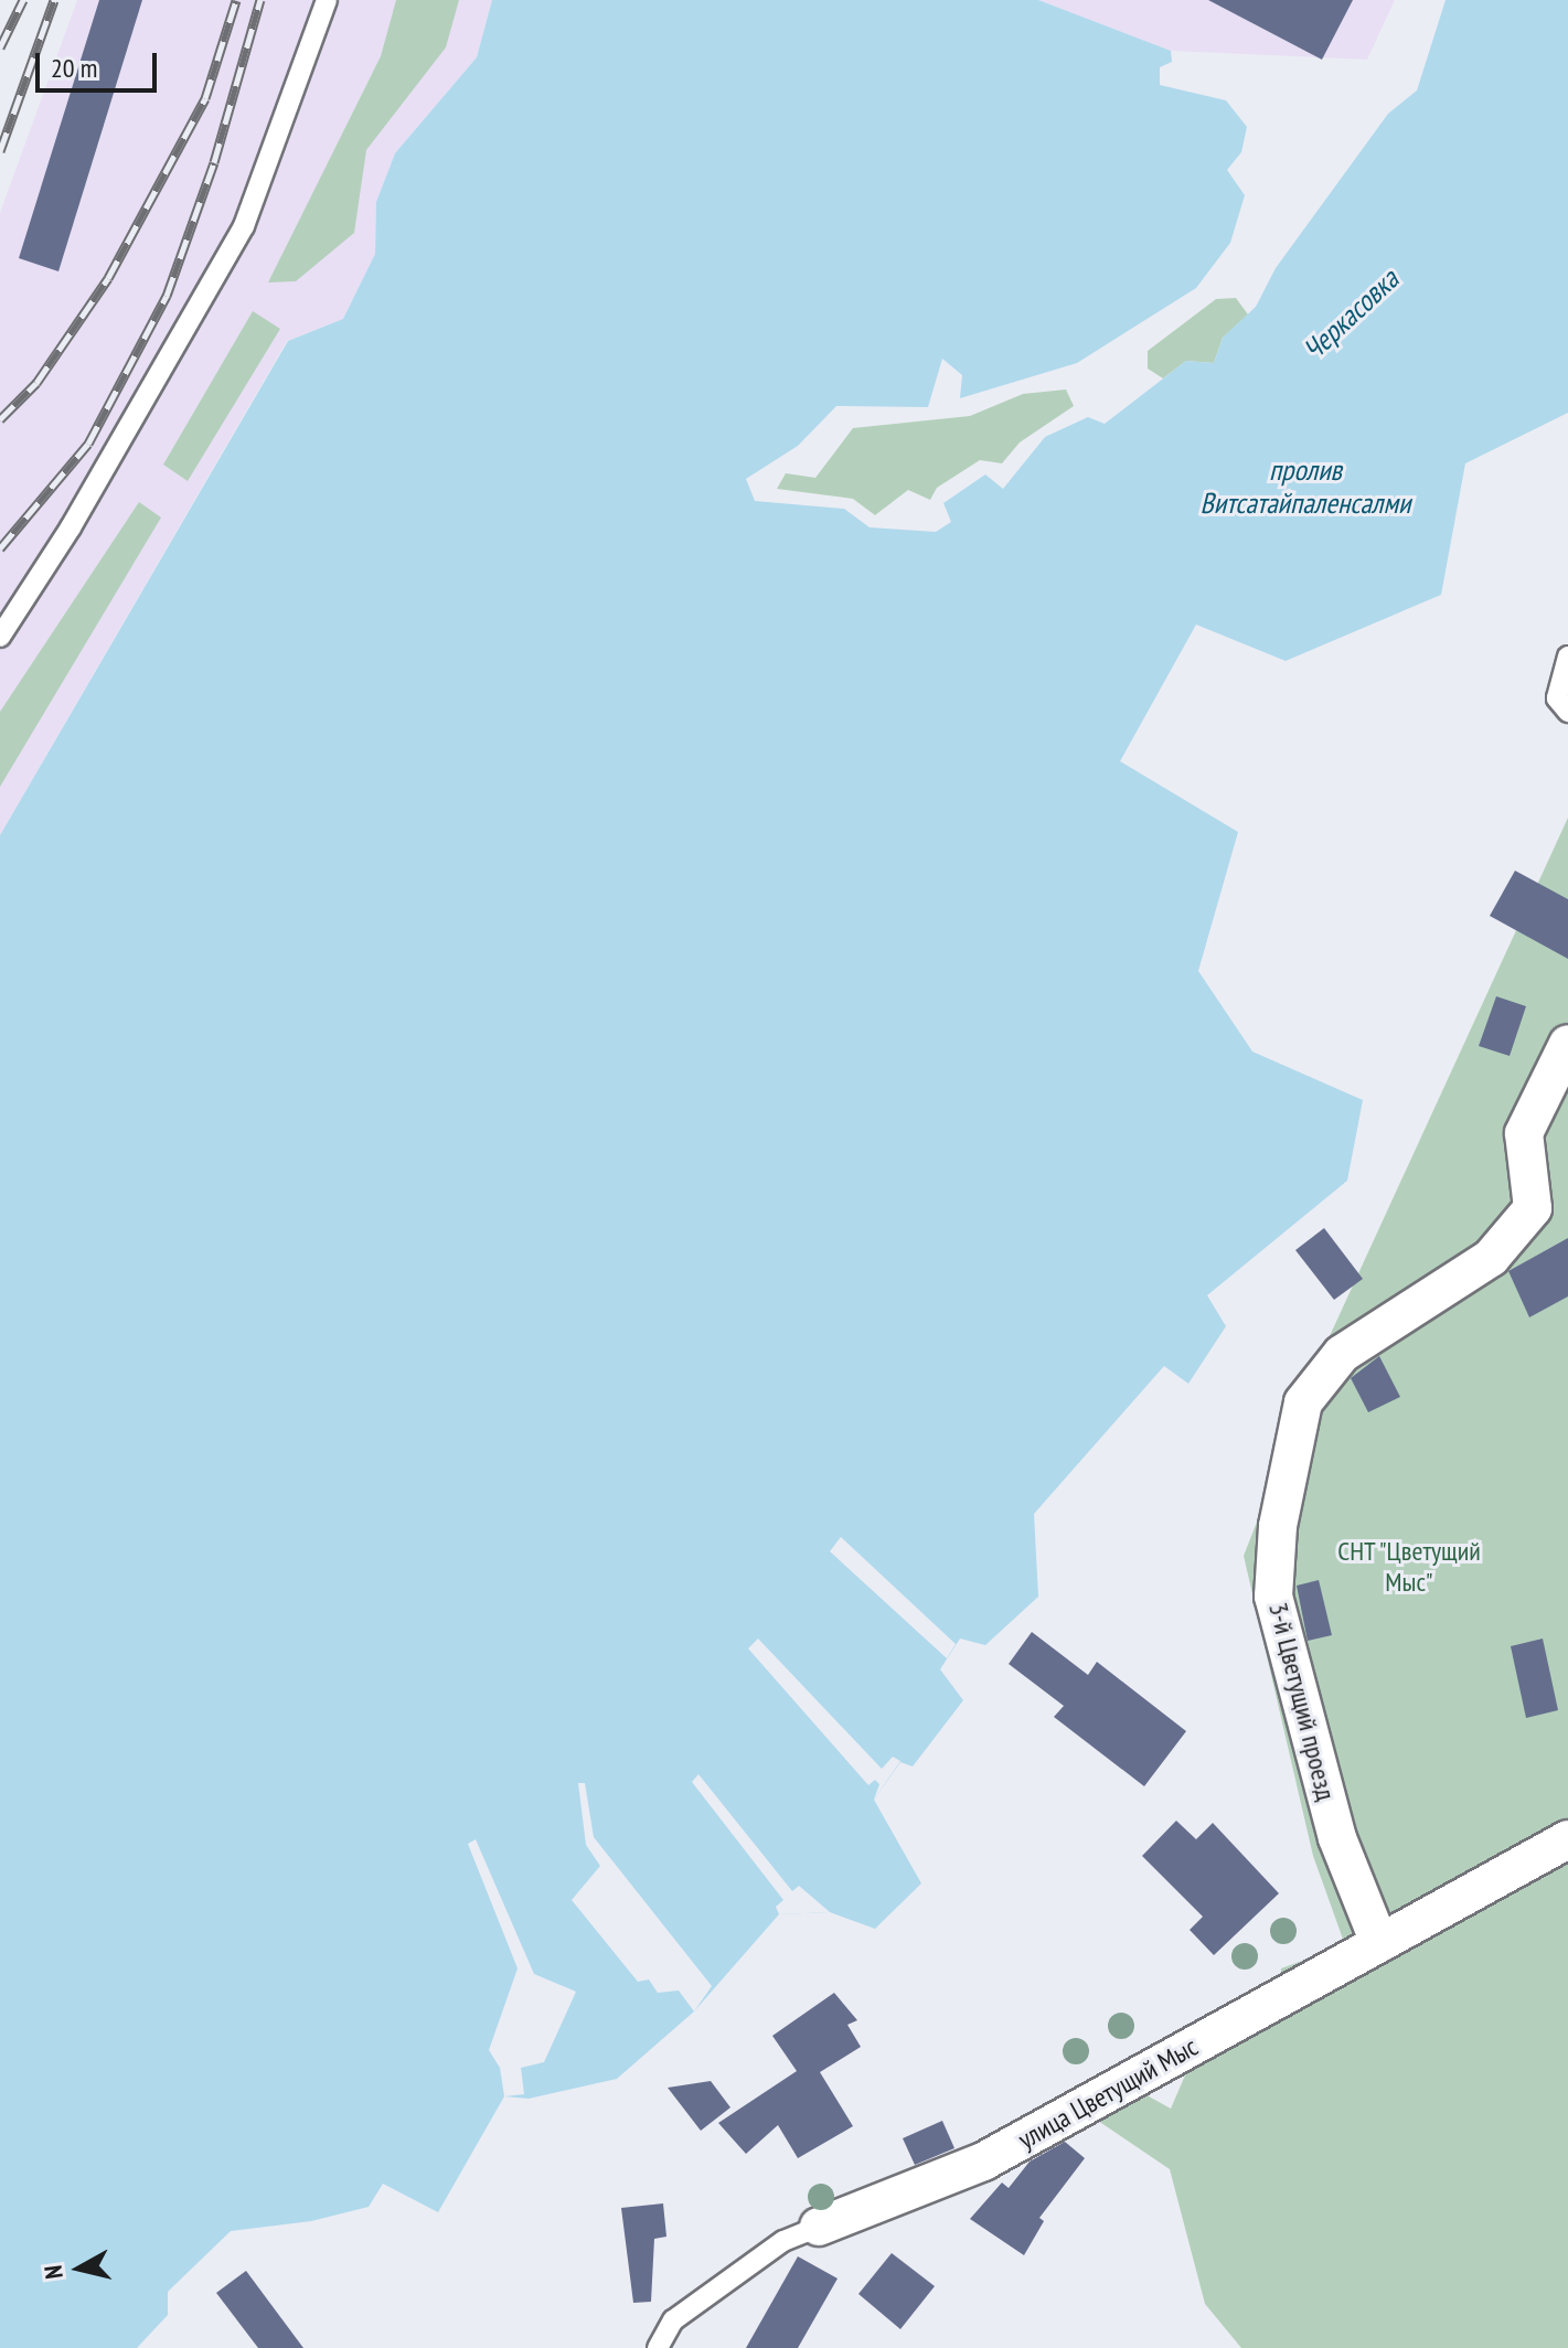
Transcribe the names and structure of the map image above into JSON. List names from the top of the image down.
{
  "streets": {
    "street": ["3-й Цветущий проезд", "улица Цветущий Мыс"]
  },
  "crossings": [
    ["3-й Цветущий проезд", "улица Цветущий Мыс"]
  ],
  "water": ["Черкасовка", "пролив Витсатайпаленсалми"],
  "parks": ["СНТ \"Цветущий Мыс\""],
  "scale_bar": "20 m",
  "north": "left"
}
